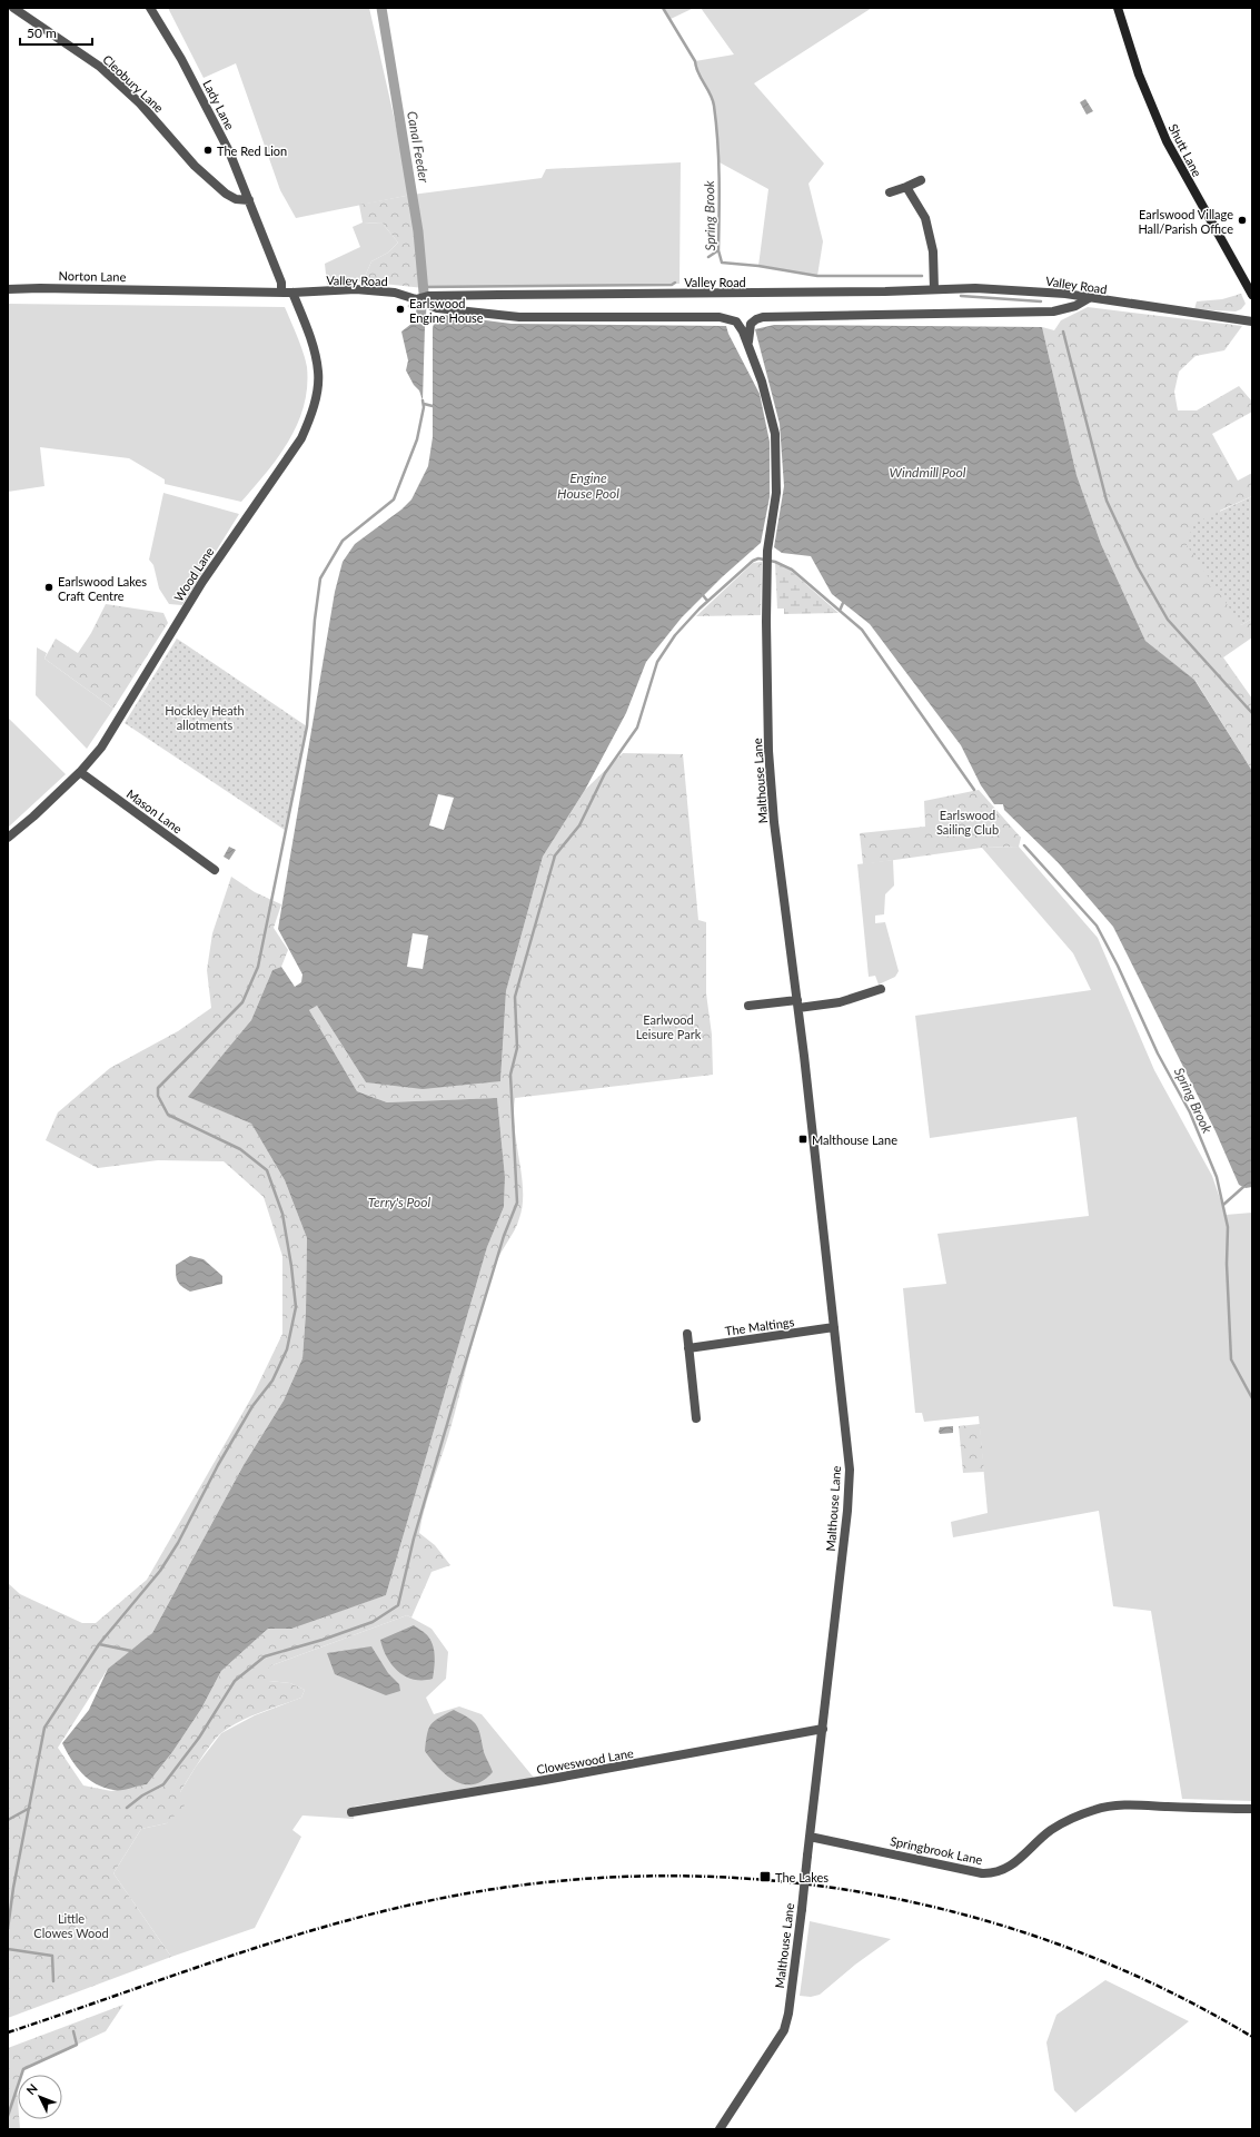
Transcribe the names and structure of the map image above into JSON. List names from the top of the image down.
{
  "streets": {
    "main road": ["Shutt Lane"],
    "street": [
      "Cleobury Lane",
      "Lady Lane",
      "Norton Lane",
      "Valley Road",
      "Wood Lane",
      "Malthouse Lane",
      "Mason Lane",
      "The Maltings",
      "Cloweswood Lane",
      "Springbrook Lane"
    ]
  },
  "crossings": [
    ["Cleobury Lane", "Lady Lane"],
    ["Lady Lane", "Valley Road"],
    ["Norton Lane", "Valley Road"],
    ["Valley Road", "Wood Lane"],
    ["Valley Road", "Malthouse Lane"],
    ["Wood Lane", "Mason Lane"],
    ["Malthouse Lane", "The Maltings"],
    ["Malthouse Lane", "Cloweswood Lane"],
    ["Malthouse Lane", "Springbrook Lane"]
  ],
  "water": [
    "Canal Feeder",
    "Spring Brook",
    "Windmill Pool",
    "Engine House Pool",
    "Terry's Pool"
  ],
  "parks": [
    "Hockley Heath allotments",
    "Earlswood Sailing Club",
    "Earlwood Leisure Park",
    "Little Clowes Wood"
  ],
  "places": {
    "other": [
      "The Red Lion",
      "Earlswood Village Hall/Parish Office",
      "Earlswood Engine House",
      "Earlswood Lakes Craft Centre"
    ],
    "transit": ["Malthouse Lane", "The Lakes"]
  },
  "scale_bar": "50 m",
  "north": "top left"
}
